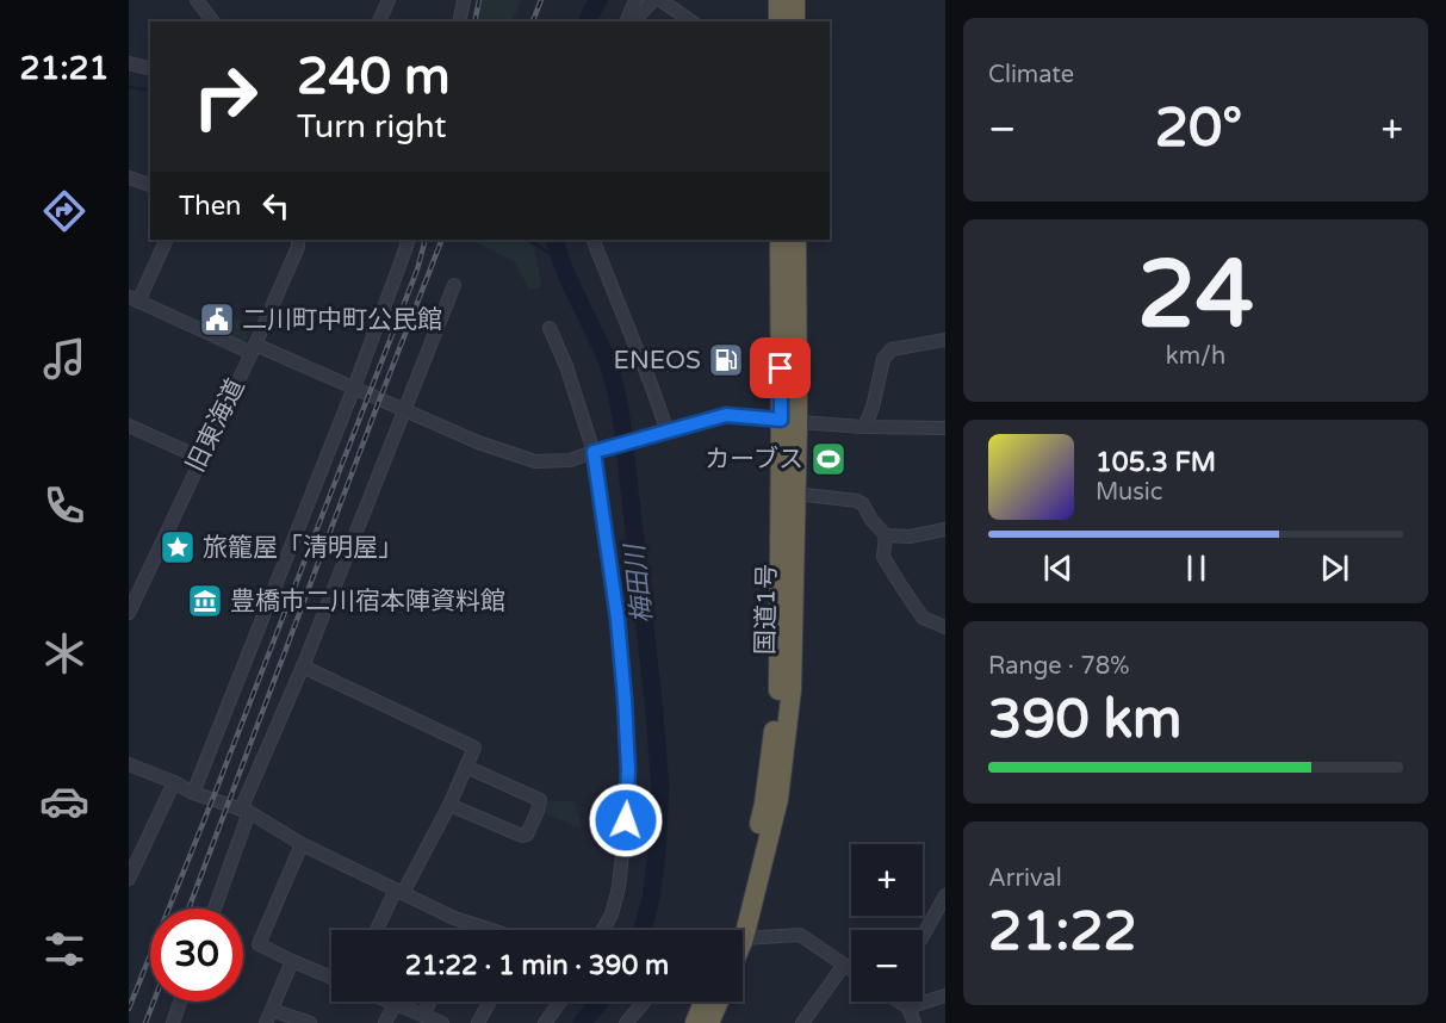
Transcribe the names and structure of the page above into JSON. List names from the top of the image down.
{
  "streets": {
    "highway": ["国道1号"],
    "street": ["旧東海道"]
  },
  "water": ["梅田川"],
  "places": {
    "public building": ["二川町中町公民館"],
    "fuel station": ["ENEOS"],
    "sports": ["カーブス"],
    "place": ["旅籠屋「清明屋」"],
    "museum": ["豊橋市二川宿本陣資料館"]
  },
  "page": {
    "tabs": "21:21",
    "tile": [
      "Climate",
      ["24", "km/h"],
      ["Range · 78%", "390 km"],
      ["Arrival", "21:22"]
    ],
    "turn": ["240 m", "Turn right"],
    "heat": ["−", "20°", "+"],
    "then": "Then",
    "song": ["105.3 FM", "Music"],
    "map_buttons": ["+", "−"],
    "limit": "30",
    "trip": "21:22 · 1 min · 390 m"
  }
}
